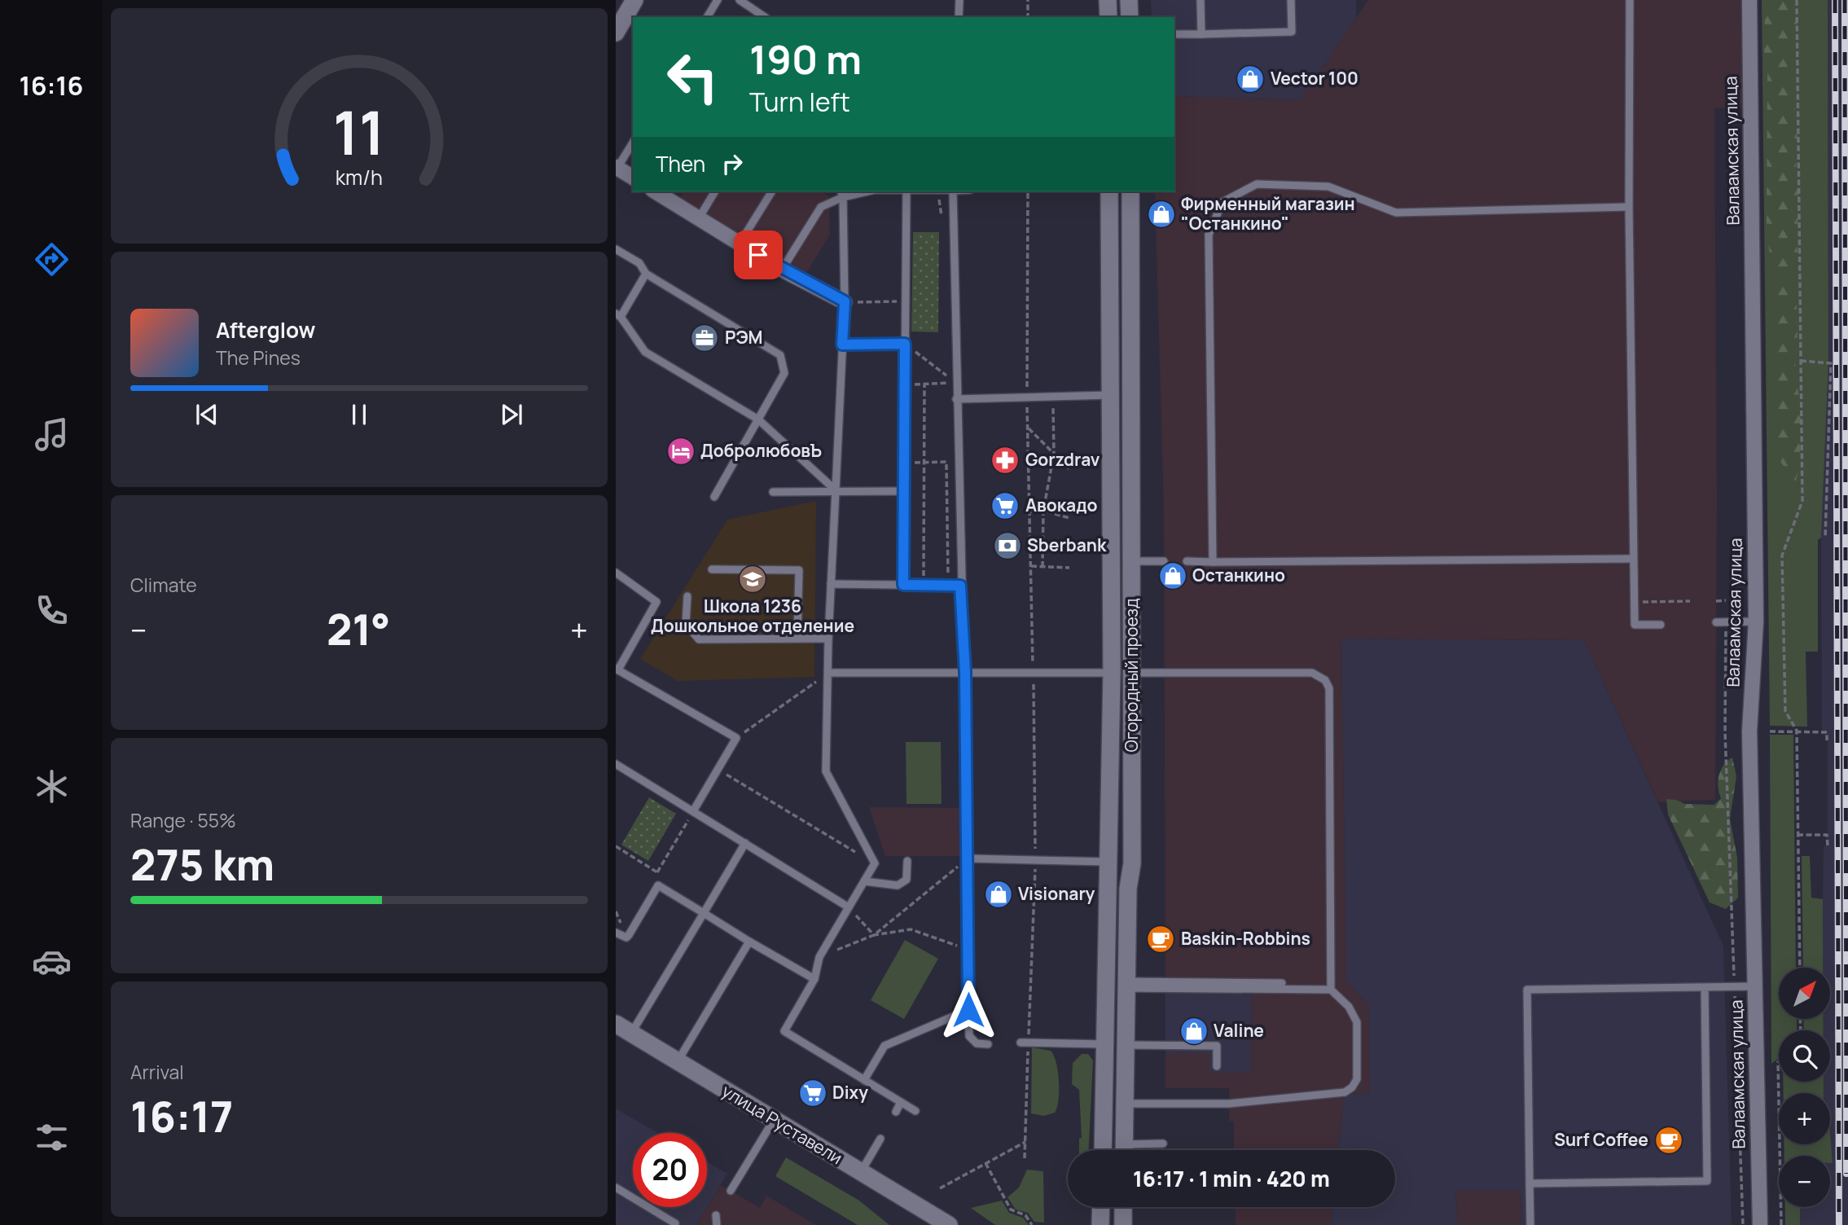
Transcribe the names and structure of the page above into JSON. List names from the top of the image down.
{
  "streets": {
    "main road": ["Огородный проезд", "улица Руставели"],
    "street": ["Валаамская улица"]
  },
  "places": {
    "shop": [
      "Vector 100",
      "Фирменный магазин \"Останкино\"",
      "Останкино",
      "Visionary",
      "Valine"
    ],
    "office": ["РЭМ"],
    "hotel": ["ДобролюбовЪ"],
    "pharmacy": ["Gorzdrav"],
    "supermarket": ["Авокадо", "Dixy"],
    "bank": ["Sberbank"],
    "school or university": ["Школа 1236 Дошкольное отделение"],
    "cafe": ["Baskin-Robbins", "Surf Coffee"]
  },
  "north": "top right",
  "page": {
    "tabs": "16:16",
    "turn": ["190 m", "Turn left"],
    "then": "Then",
    "song": ["Afterglow", "The Pines"],
    "tile": [
      "Climate",
      ["Range · 55%", "275 km"],
      ["Arrival", "16:17"]
    ],
    "heat": ["−", "21°", "+"],
    "map_buttons": ["+", "−"],
    "limit": "20",
    "trip": "16:17 · 1 min · 420 m",
    "gauge": ["11", "km/h"]
  }
}
